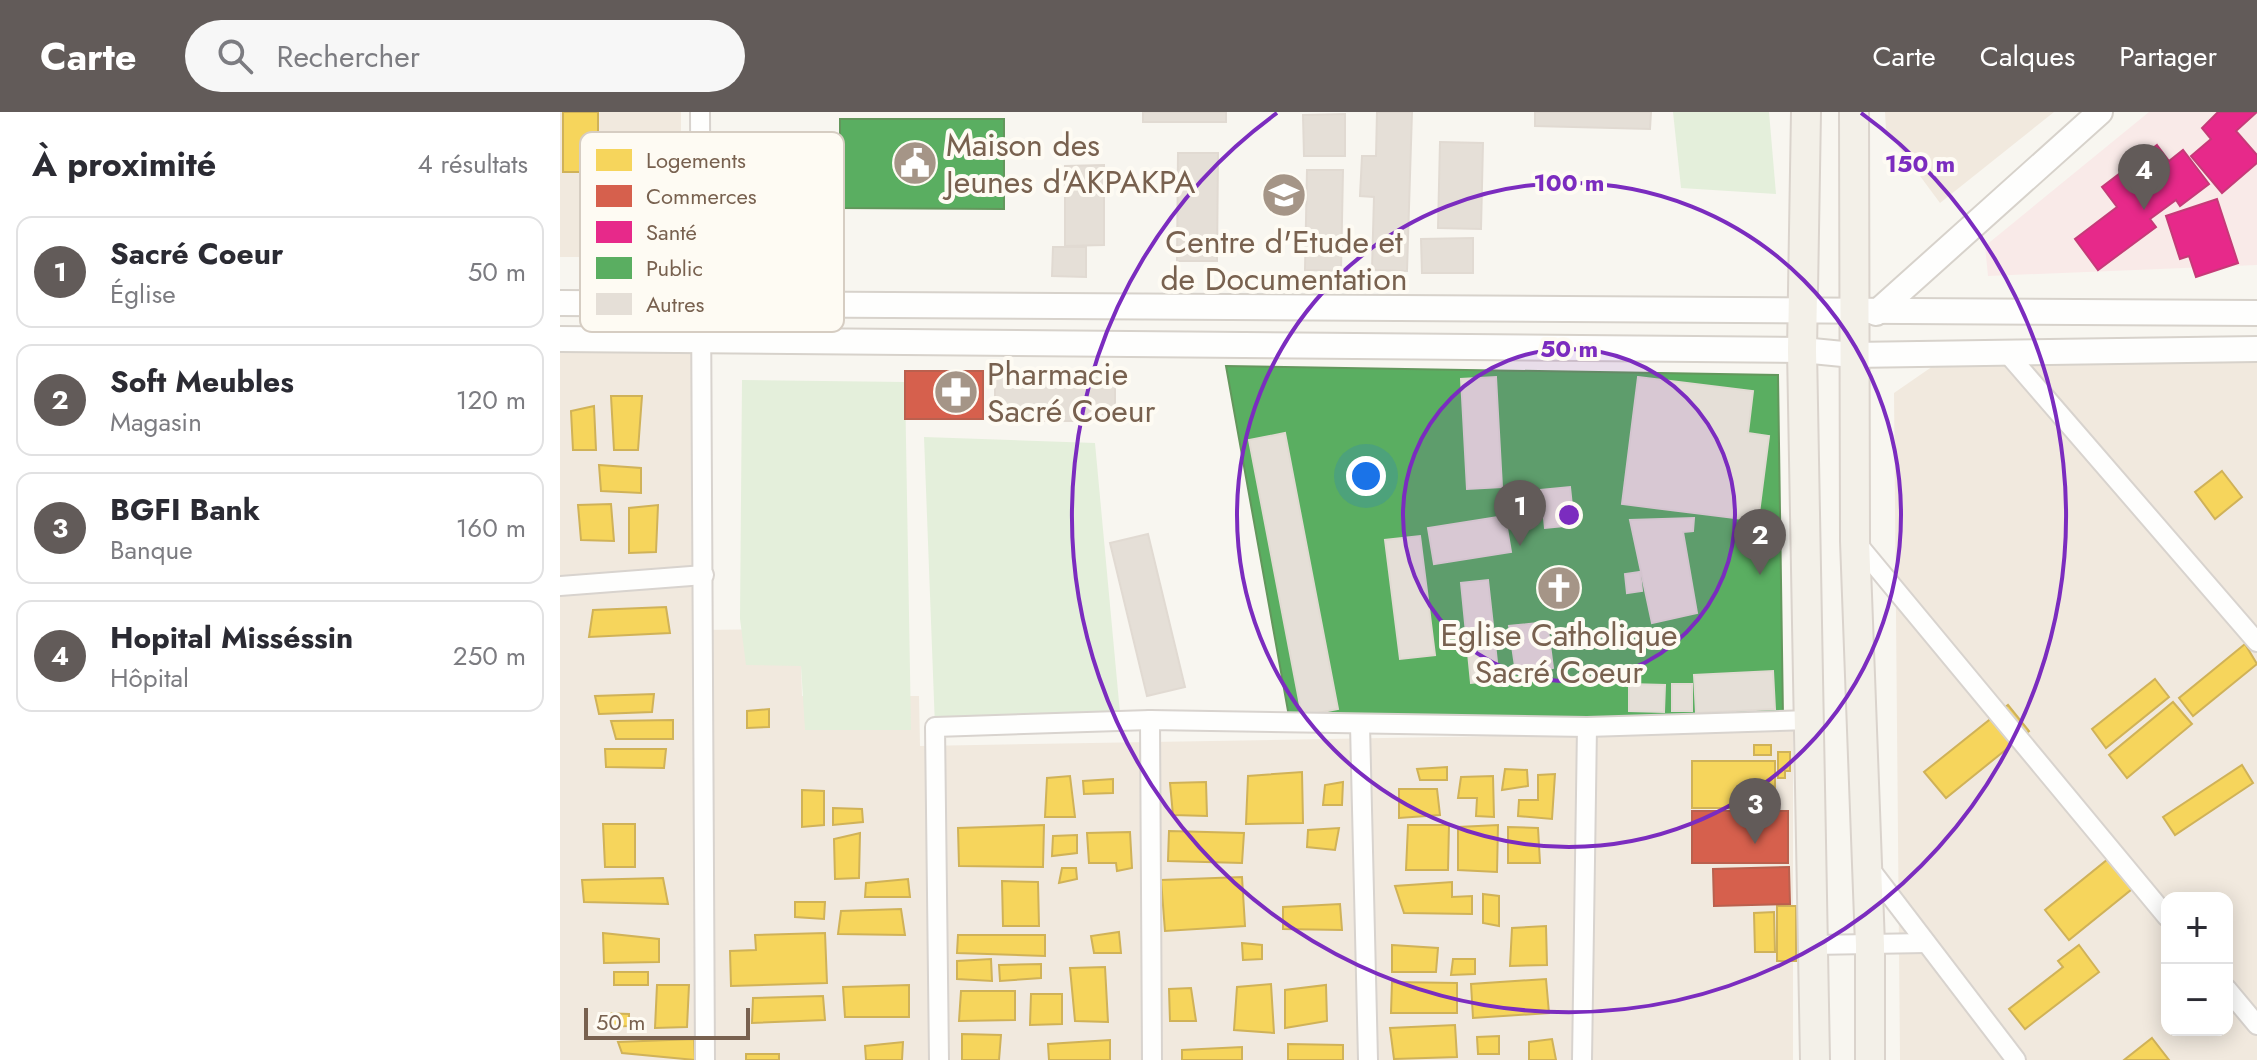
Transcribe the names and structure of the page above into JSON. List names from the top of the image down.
{
  "places": {
    "public building": ["Maison des Jeunes d'AKPAKPA"],
    "school or university": ["Centre d'Etude et de Documentation"],
    "pharmacy": ["Pharmacie Sacré Coeur"],
    "church": ["Eglise Catholique Sacré Coeur"]
  },
  "legend": [
    "Logements",
    "Commerces",
    "Santé",
    "Public",
    "Autres"
  ],
  "scale_bar": "50 m",
  "page": {
    "header": "Carte",
    "search": "Rechercher",
    "nav": ["Carte", "Calques", "Partager"],
    "heading": ["À proximité", "4 résultats"],
    "pins": [
      "4",
      "1",
      "2",
      "3"
    ],
    "list": [
      {
        "mark": "1",
        "name": "Sacré Coeur",
        "note": "Église",
        "value": "50 m"
      },
      {
        "mark": "2",
        "name": "Soft Meubles",
        "note": "Magasin",
        "value": "120 m"
      },
      {
        "mark": "3",
        "name": "BGFI Bank",
        "note": "Banque",
        "value": "160 m"
      },
      {
        "mark": "4",
        "name": "Hopital Misséssin",
        "note": "Hôpital",
        "value": "250 m"
      }
    ],
    "map_buttons": ["+", "−"],
    "scale": "50 m"
  },
  "rings": ["150 m", "100 m", "50 m"]
}
